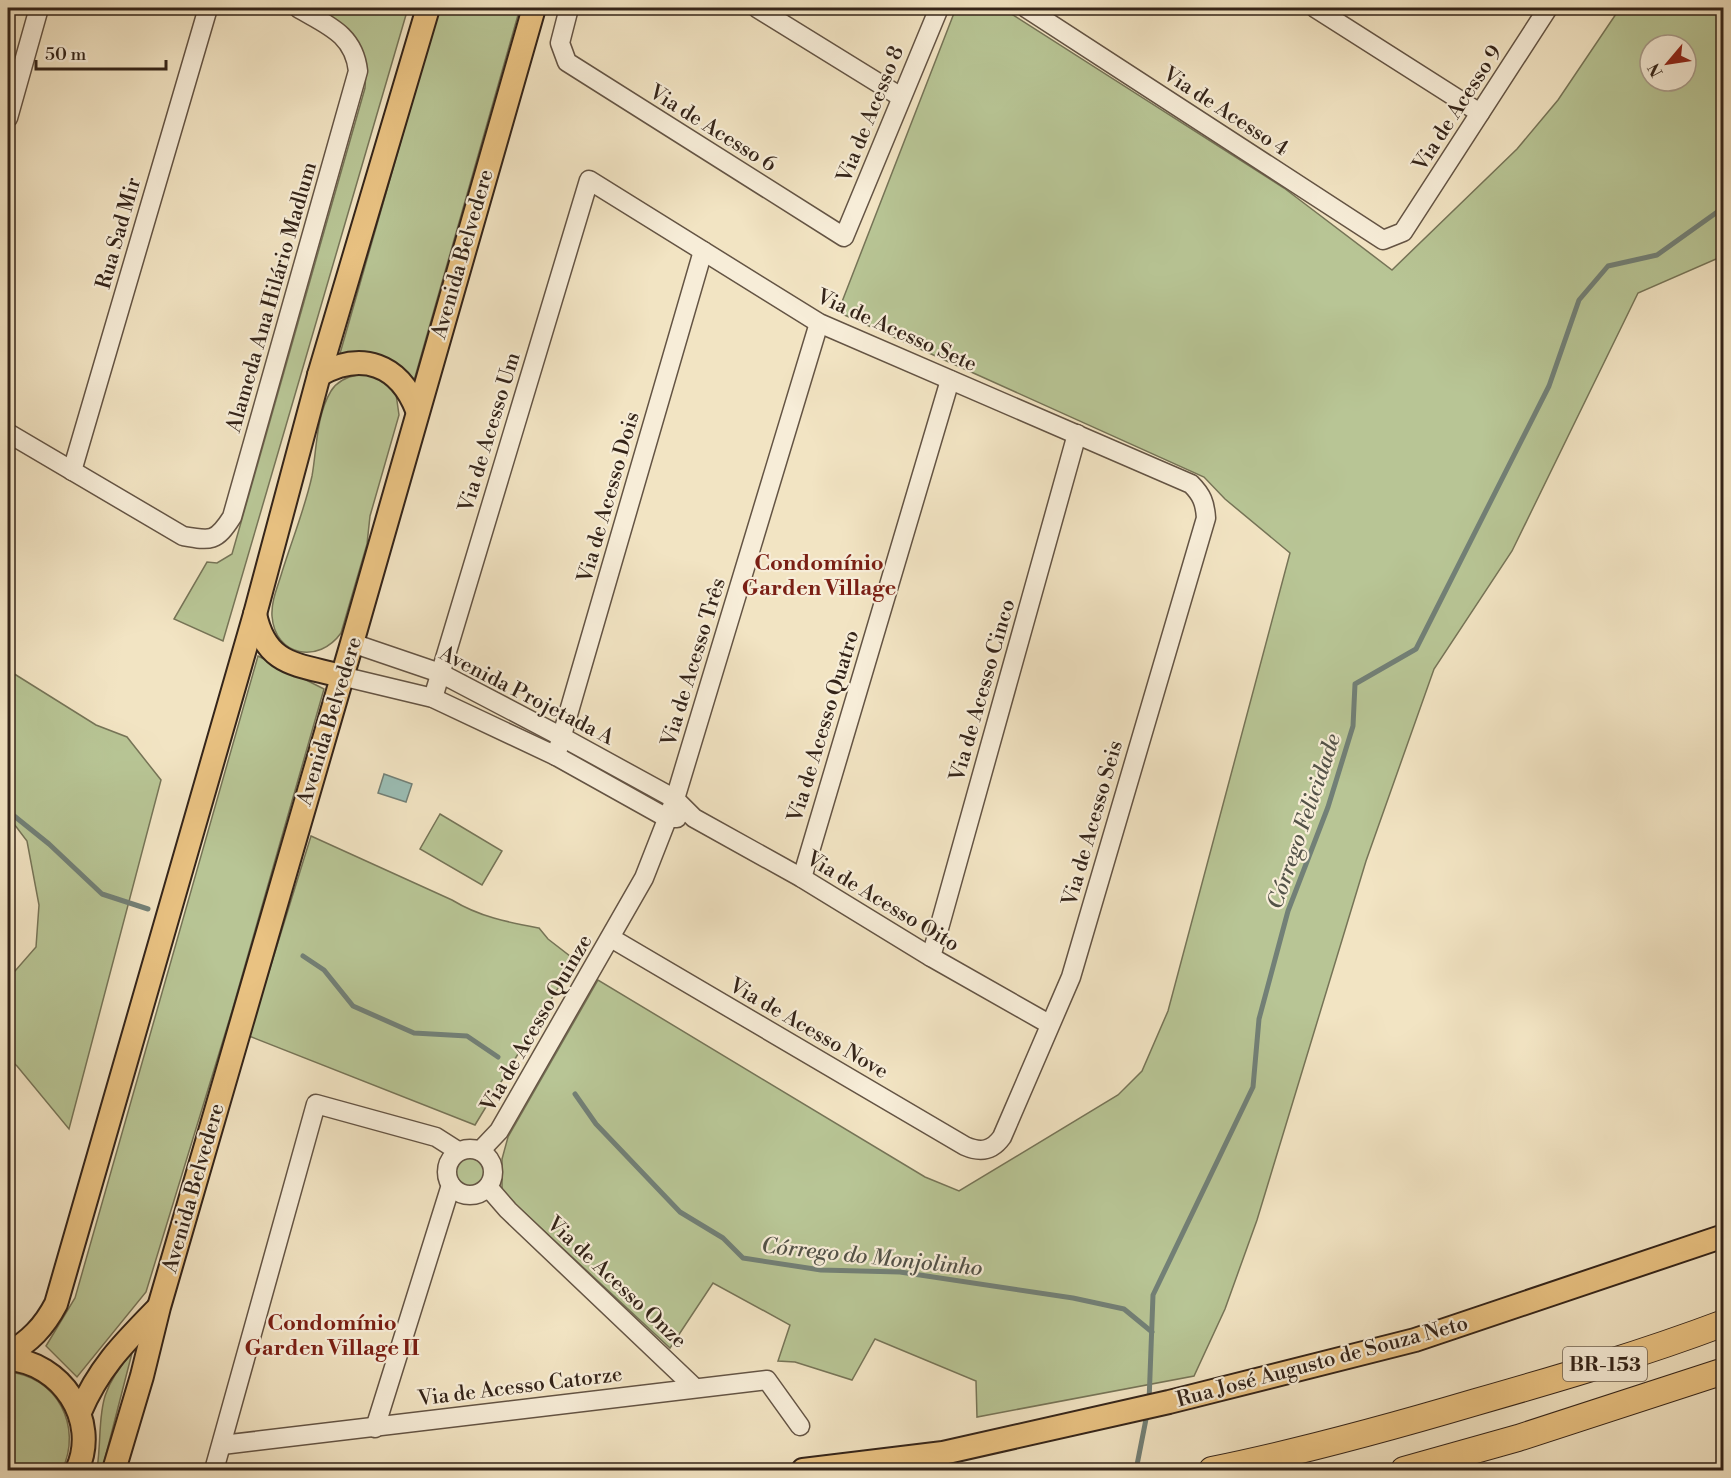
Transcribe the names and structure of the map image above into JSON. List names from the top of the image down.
{
  "streets": {
    "highway": ["BR-153"],
    "main road": ["Avenida Belvedere", "Rua José Augusto de Souza Neto"],
    "street": [
      "Via de Acesso 9",
      "Via de Acesso 4",
      "Via de Acesso 8",
      "Via de Acesso 6",
      "Rua Sad Mir",
      "Alameda Ana Hilário Madlum",
      "Via de Acesso Sete",
      "Via de Acesso Um",
      "Via de Acesso Dois",
      "Via de Acesso Três",
      "Via de Acesso Cinco",
      "Avenida Projetada A",
      "Via de Acesso Quatro",
      "Via de Acesso Seis",
      "Via de Acesso Oito",
      "Via de Acesso Quinze",
      "Via de Acesso Nove",
      "Via de Acesso Onze",
      "Via de Acesso Catorze"
    ]
  },
  "crossings": [
    ["Via de Acesso 9", "Via de Acesso 4"],
    ["Via de Acesso 8", "Via de Acesso 6"],
    ["Rua Sad Mir", "Alameda Ana Hilário Madlum"],
    ["Avenida Belvedere", "Avenida Projetada A"],
    ["Via de Acesso Sete", "Via de Acesso Um"],
    ["Via de Acesso Sete", "Via de Acesso Dois"],
    ["Via de Acesso Sete", "Via de Acesso Três"],
    ["Via de Acesso Sete", "Via de Acesso Cinco"],
    ["Via de Acesso Sete", "Via de Acesso Quatro"],
    ["Via de Acesso Sete", "Via de Acesso Seis"],
    ["Via de Acesso Um", "Avenida Projetada A"],
    ["Via de Acesso Dois", "Avenida Projetada A"],
    ["Via de Acesso Três", "Avenida Projetada A"],
    ["Via de Acesso Três", "Via de Acesso Oito"],
    ["Via de Acesso Três", "Via de Acesso Quinze"],
    ["Via de Acesso Três", "Via de Acesso Nove"],
    ["Via de Acesso Cinco", "Via de Acesso Oito"],
    ["Avenida Projetada A", "Via de Acesso Oito"],
    ["Via de Acesso Quatro", "Via de Acesso Oito"],
    ["Via de Acesso Seis", "Via de Acesso Oito"],
    ["Via de Acesso Seis", "Via de Acesso Nove"],
    ["Via de Acesso Quinze", "Via de Acesso Nove"],
    ["Via de Acesso Quinze", "Via de Acesso Onze"],
    ["Via de Acesso Onze", "Via de Acesso Catorze"]
  ],
  "districts": ["Condomínio Garden Village", "Condomínio Garden Village II"],
  "water": ["Córrego Felicidade", "Córrego do Monjolinho"],
  "scale_bar": "50 m",
  "north": "bottom left"
}
